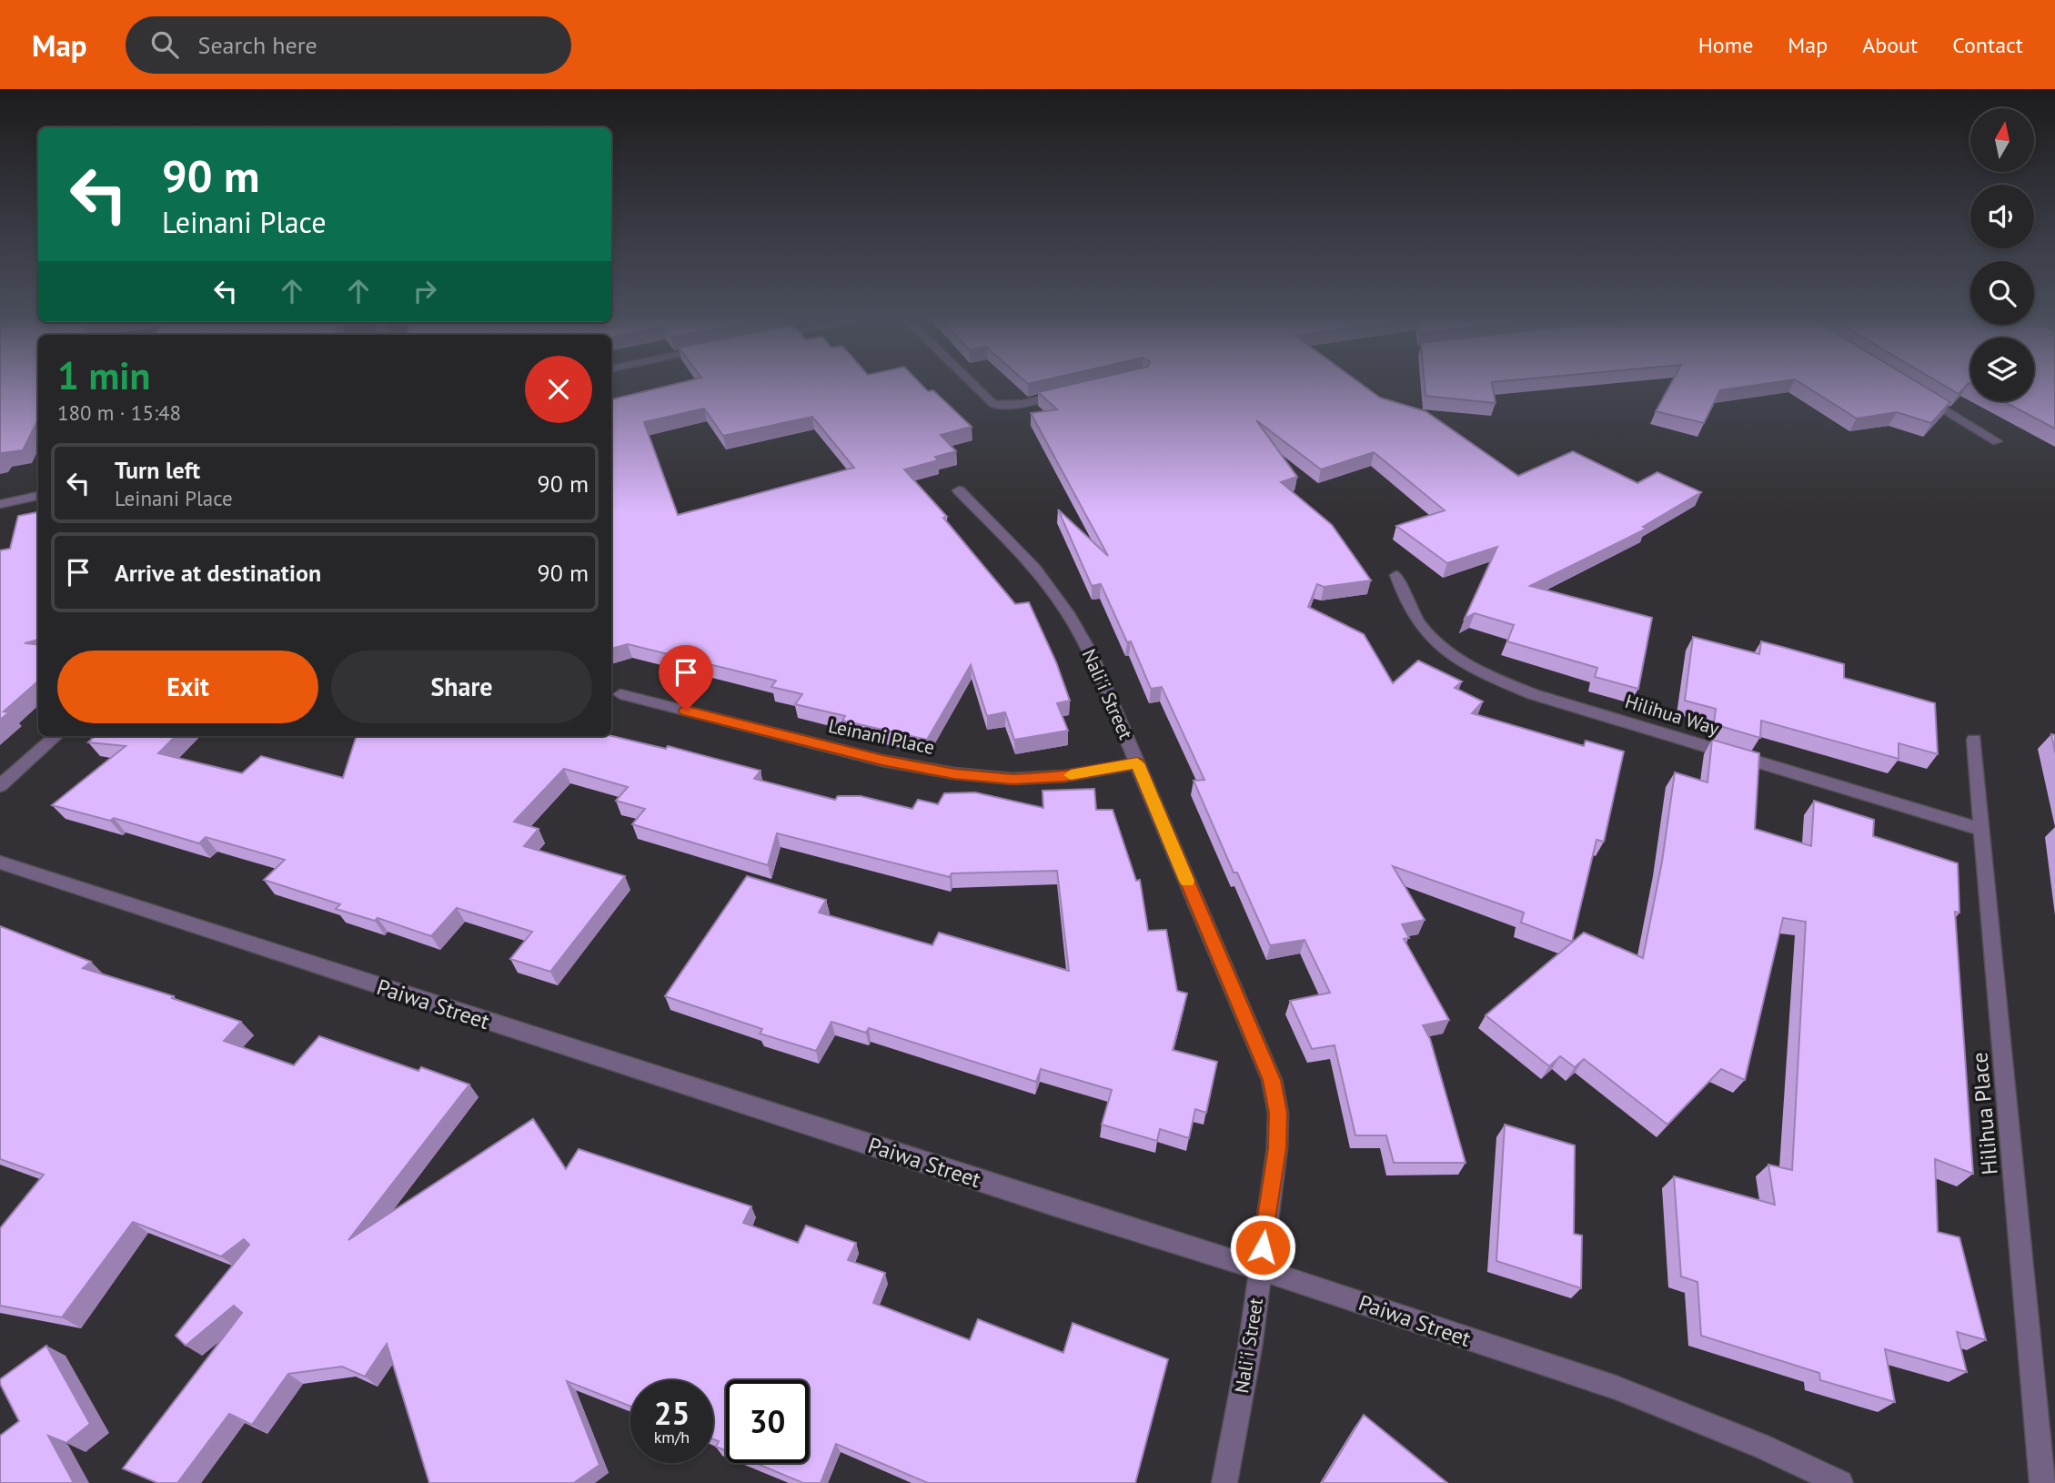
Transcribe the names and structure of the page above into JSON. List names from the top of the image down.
{
  "streets": {
    "street": [
      "Nali'i Street",
      "Hilihua Way",
      "Leinani Place",
      "Paiwa Street",
      "Hilihua Place"
    ]
  },
  "crossings": [
    ["Nali'i Street", "Leinani Place"],
    ["Nali'i Street", "Paiwa Street"],
    ["Hilihua Way", "Hilihua Place"]
  ],
  "north": "top",
  "page": {
    "header": "Map",
    "search": "Search here",
    "nav": [
      "Home",
      "Map",
      "About",
      "Contact"
    ],
    "turn": ["90 m", "Leinani Place"],
    "heading": ["1 min", "180 m · 15:48"],
    "list": [
      {
        "name": "Turn left",
        "note": "Leinani Place",
        "value": "90 m"
      },
      {
        "name": "Arrive at destination",
        "value": "90 m"
      }
    ],
    "buttons": ["Exit", "Share"],
    "speed": "25 km/h",
    "limit": "30"
  }
}
